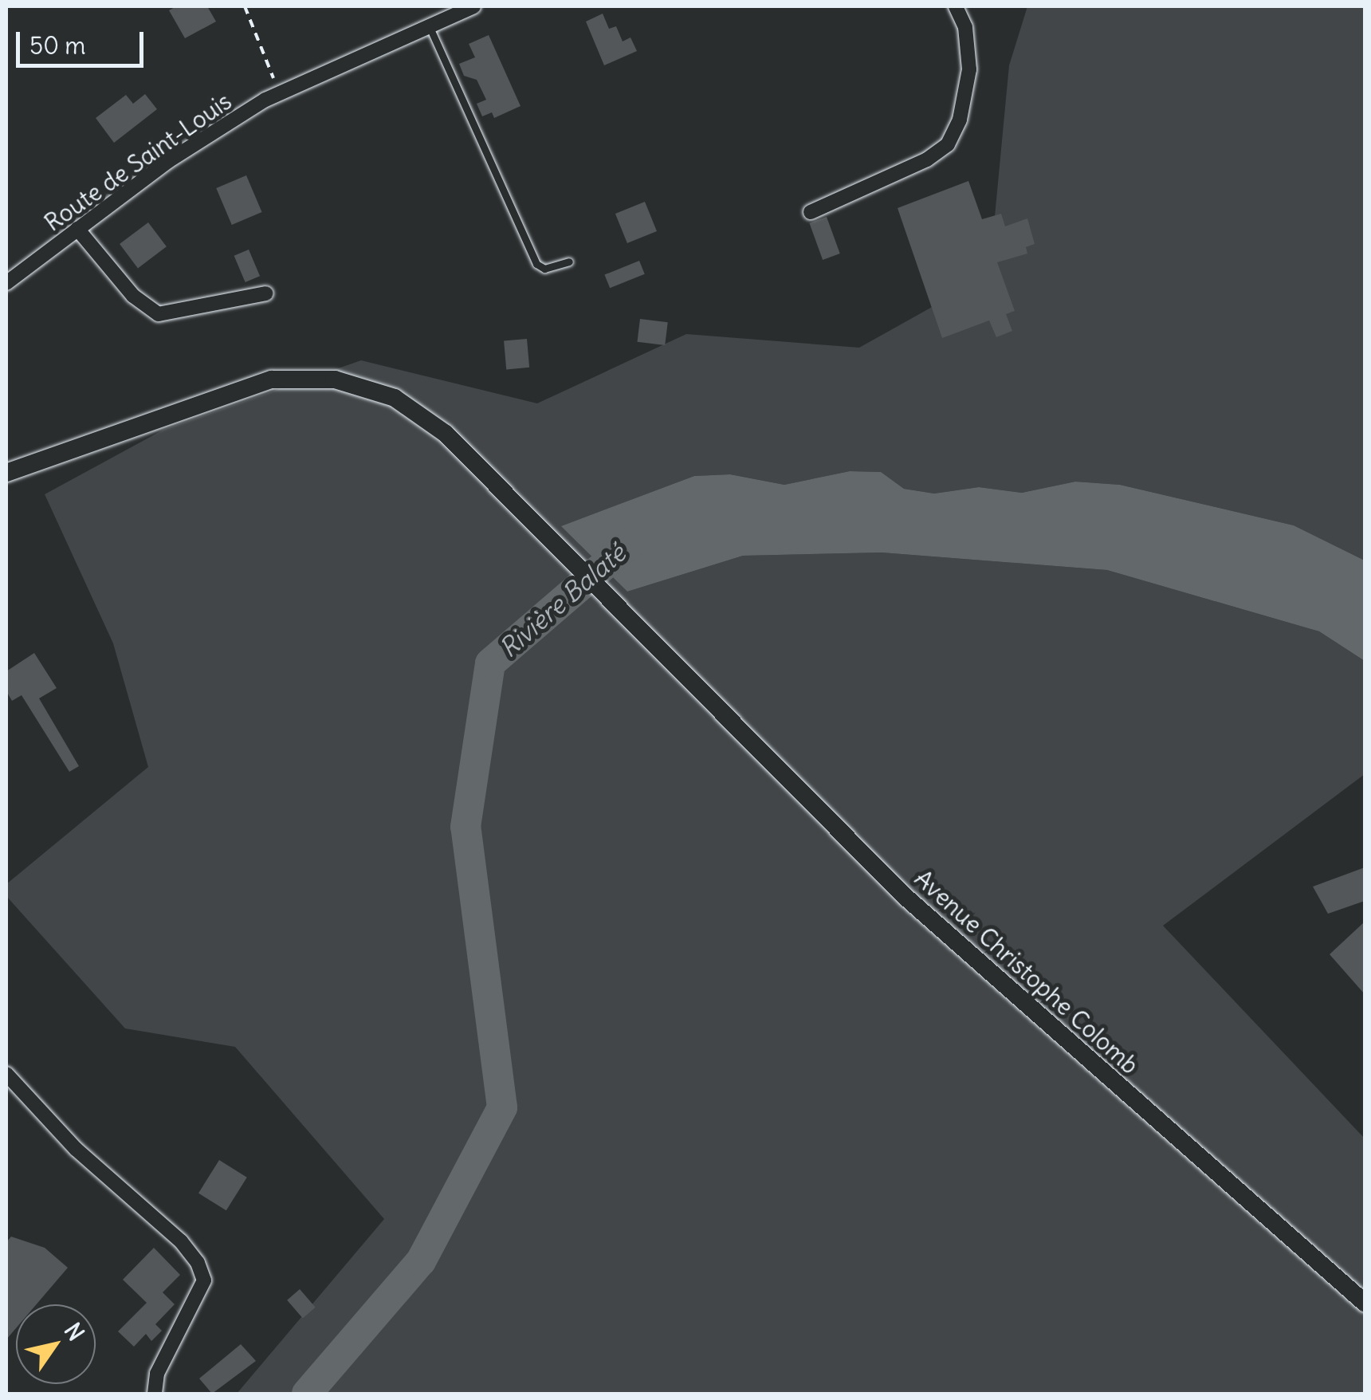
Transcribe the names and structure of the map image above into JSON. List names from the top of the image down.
{
  "streets": {
    "street": ["Route de Saint-Louis", "Avenue Christophe Colomb"]
  },
  "water": ["Rivière Balaté"],
  "scale_bar": "50 m",
  "north": "top right"
}
